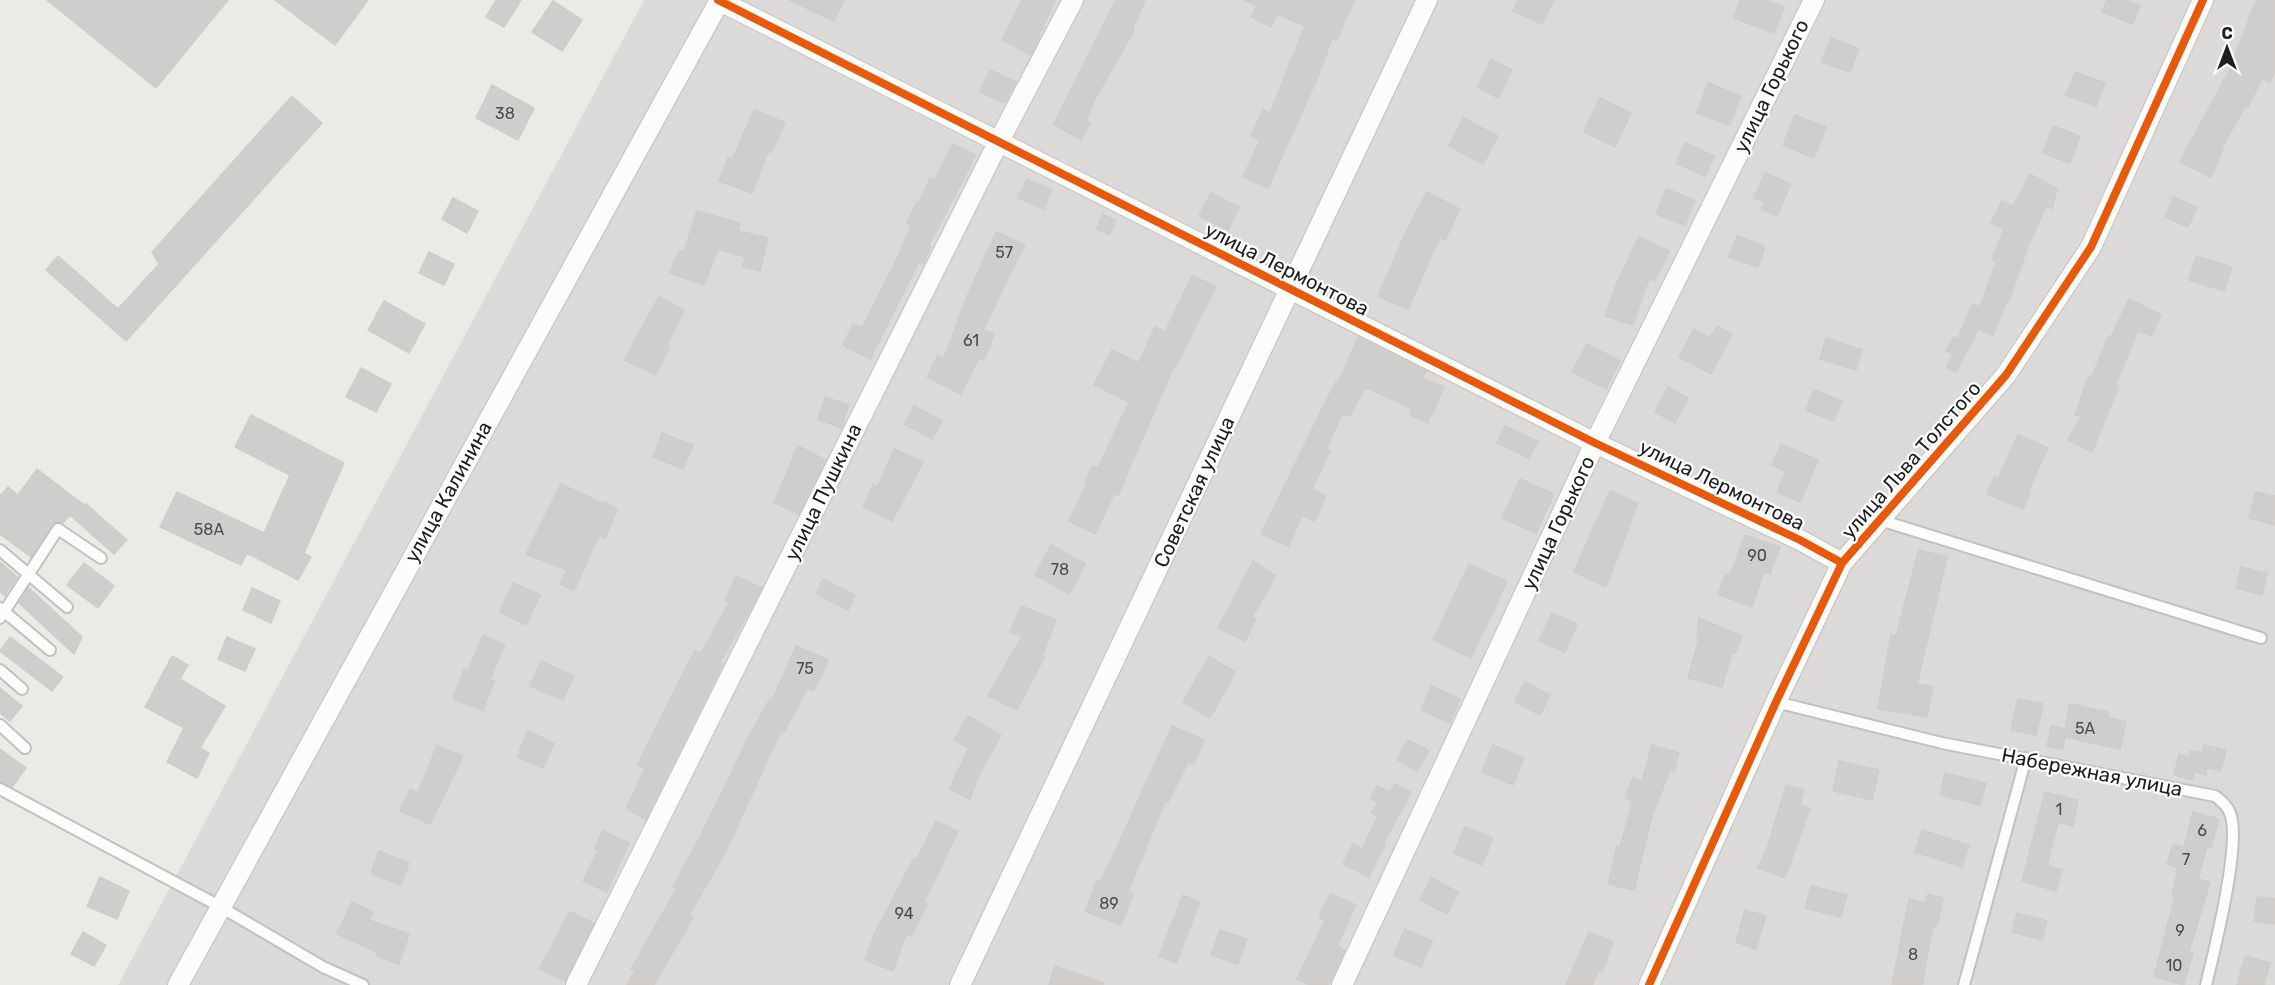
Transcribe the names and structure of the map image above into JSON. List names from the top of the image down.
{
  "streets": {
    "street": [
      "улица Горького",
      "улица Лермонтова",
      "улица Льва Толстого",
      "улица Калинина",
      "улица Пушкина",
      "Советская улица"
    ],
    "lane": ["Набережная улица"]
  },
  "crossings": [
    ["улица Горького", "улица Лермонтова"],
    ["улица Лермонтова", "улица Льва Толстого"],
    ["улица Лермонтова", "улица Калинина"],
    ["улица Лермонтова", "улица Пушкина"],
    ["улица Лермонтова", "Советская улица"],
    ["улица Льва Толстого", "Набережная улица"]
  ],
  "house_numbers": [
    "38",
    "57",
    "61",
    "58А",
    "90",
    "78",
    "75",
    "5А",
    "1",
    "6",
    "7",
    "89",
    "94",
    "9",
    "8",
    "10"
  ],
  "north": "top"
}
